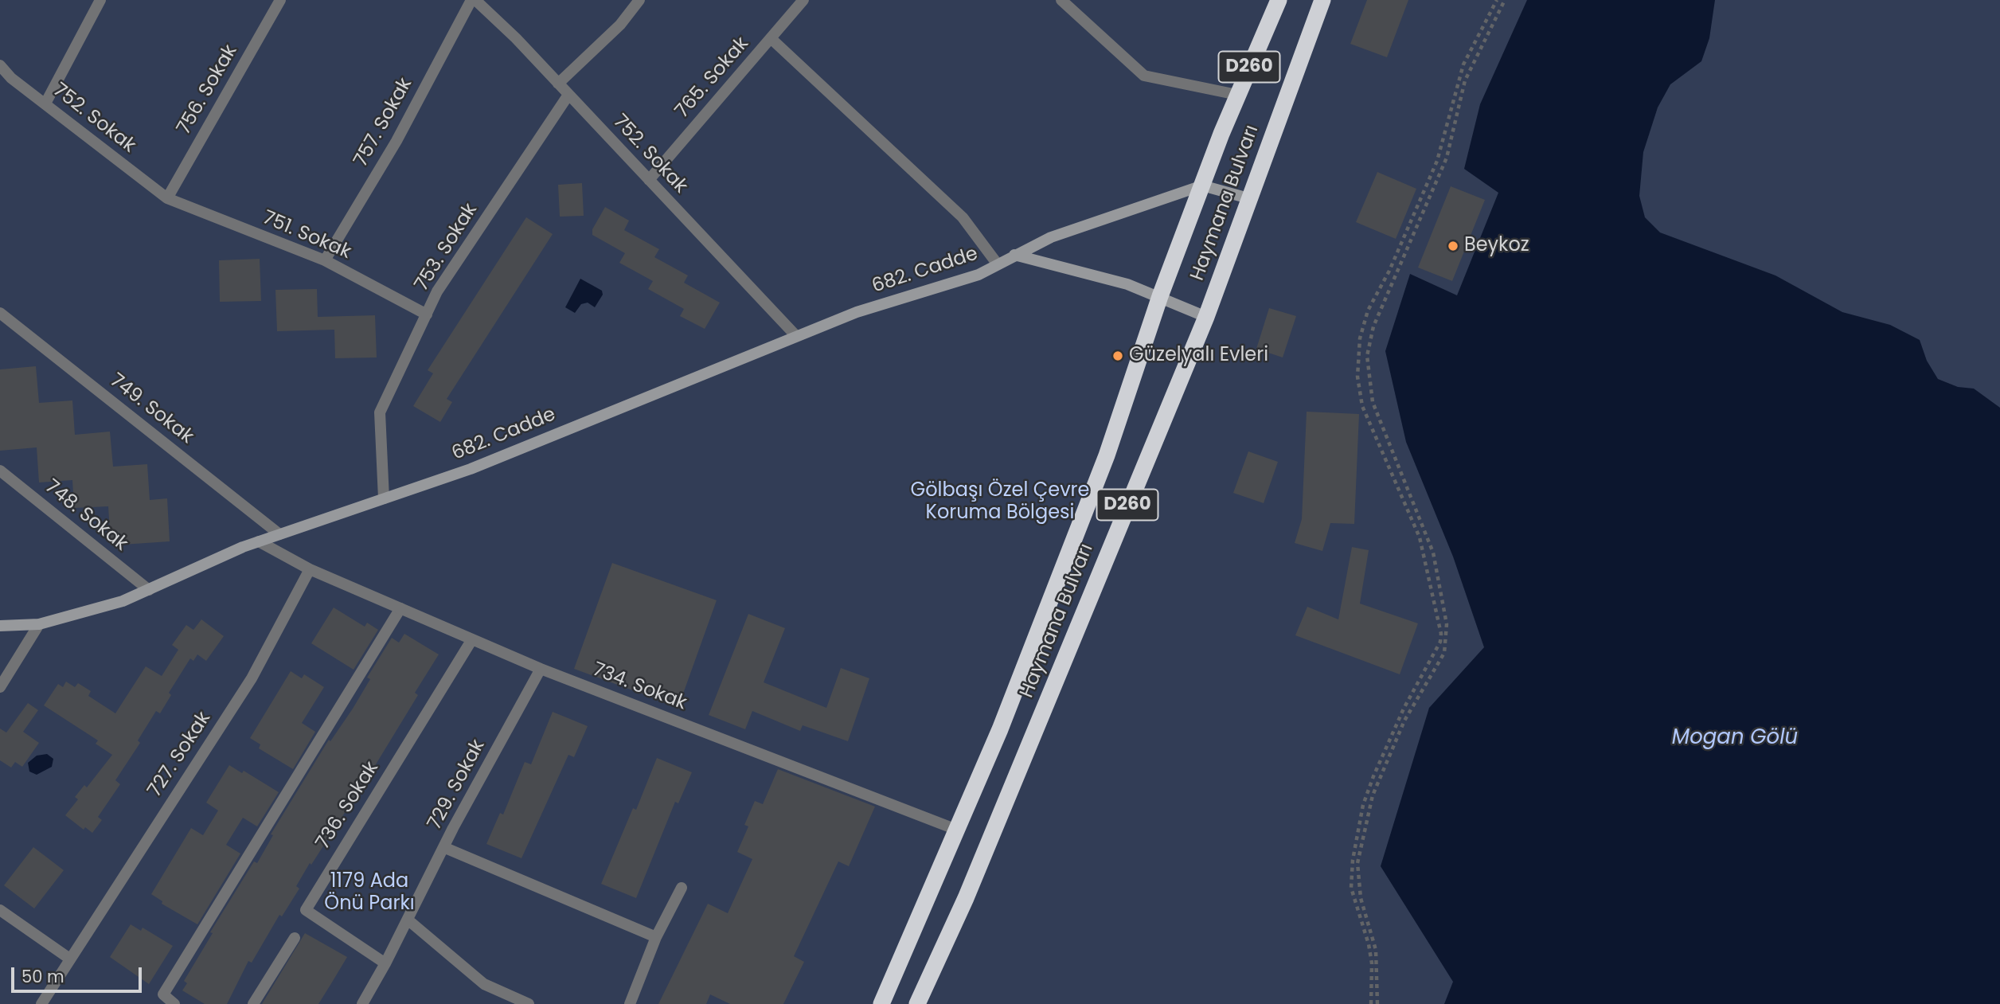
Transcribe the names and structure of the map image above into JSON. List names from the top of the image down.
{
  "streets": {
    "highway": ["D260", "Haymana Bulvarı"],
    "main road": ["682. Cadde"],
    "street": [
      "765. Sokak",
      "756. Sokak",
      "752. Sokak",
      "757. Sokak",
      "751. Sokak",
      "753. Sokak",
      "749. Sokak",
      "748. Sokak",
      "734. Sokak",
      "727. Sokak",
      "729. Sokak",
      "736. Sokak"
    ]
  },
  "crossings": [
    ["765. Sokak", "752. Sokak"],
    ["756. Sokak", "752. Sokak"],
    ["756. Sokak", "751. Sokak"],
    ["752. Sokak", "757. Sokak"],
    ["752. Sokak", "751. Sokak"],
    ["752. Sokak", "753. Sokak"],
    ["752. Sokak", "682. Cadde"],
    ["757. Sokak", "751. Sokak"],
    ["Haymana Bulvarı", "682. Cadde"],
    ["Haymana Bulvarı", "734. Sokak"],
    ["751. Sokak", "753. Sokak"],
    ["753. Sokak", "682. Cadde"],
    ["682. Cadde", "749. Sokak"],
    ["682. Cadde", "748. Sokak"],
    ["734. Sokak", "727. Sokak"],
    ["734. Sokak", "729. Sokak"],
    ["734. Sokak", "736. Sokak"],
    ["729. Sokak", "736. Sokak"]
  ],
  "water": ["Mogan Gölü"],
  "parks": ["Gölbaşı Özel Çevre Koruma Bölgesi", "1179 Ada Önü Parkı"],
  "places": ["Beykoz", "Güzelyalı Evleri"],
  "scale_bar": "50 m"
}
